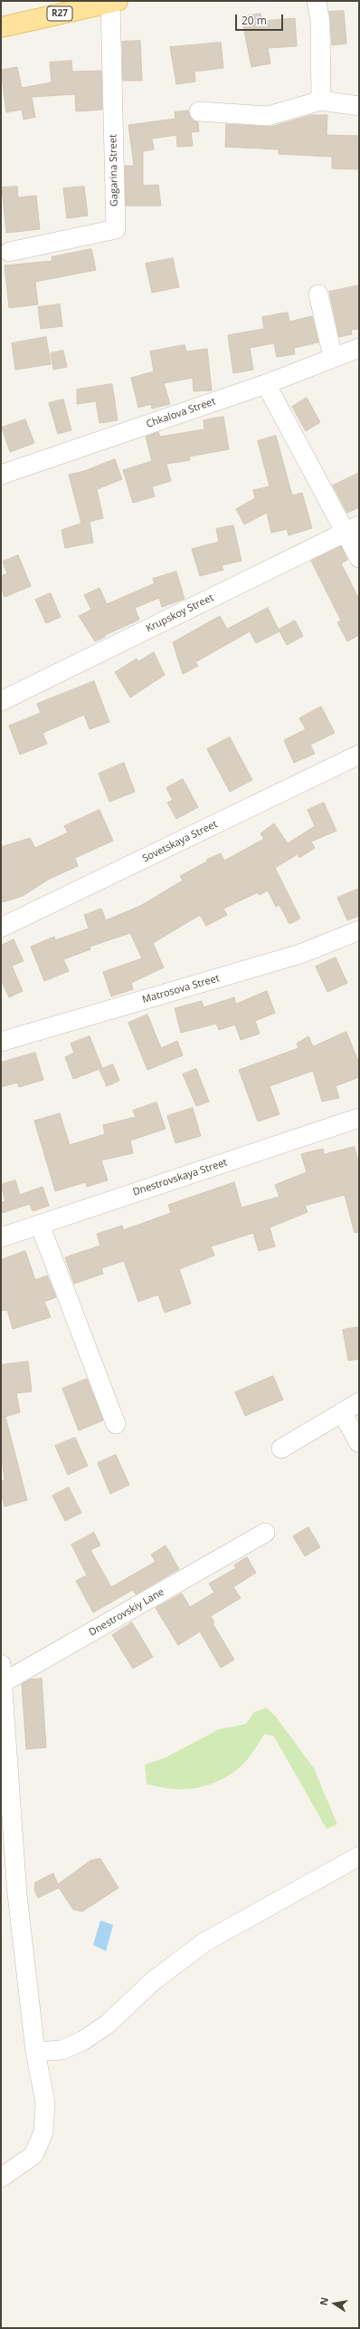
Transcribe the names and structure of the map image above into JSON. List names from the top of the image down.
{
  "streets": {
    "main road": ["R27", "Gagarina Street"],
    "street": [
      "Chkalova Street",
      "Krupskoy Street",
      "Sovetskaya Street",
      "Matrosova Street",
      "Dnestrovskaya Street",
      "Dnestrovskiy Lane"
    ]
  },
  "scale_bar": "20 m",
  "north": "left"
}
